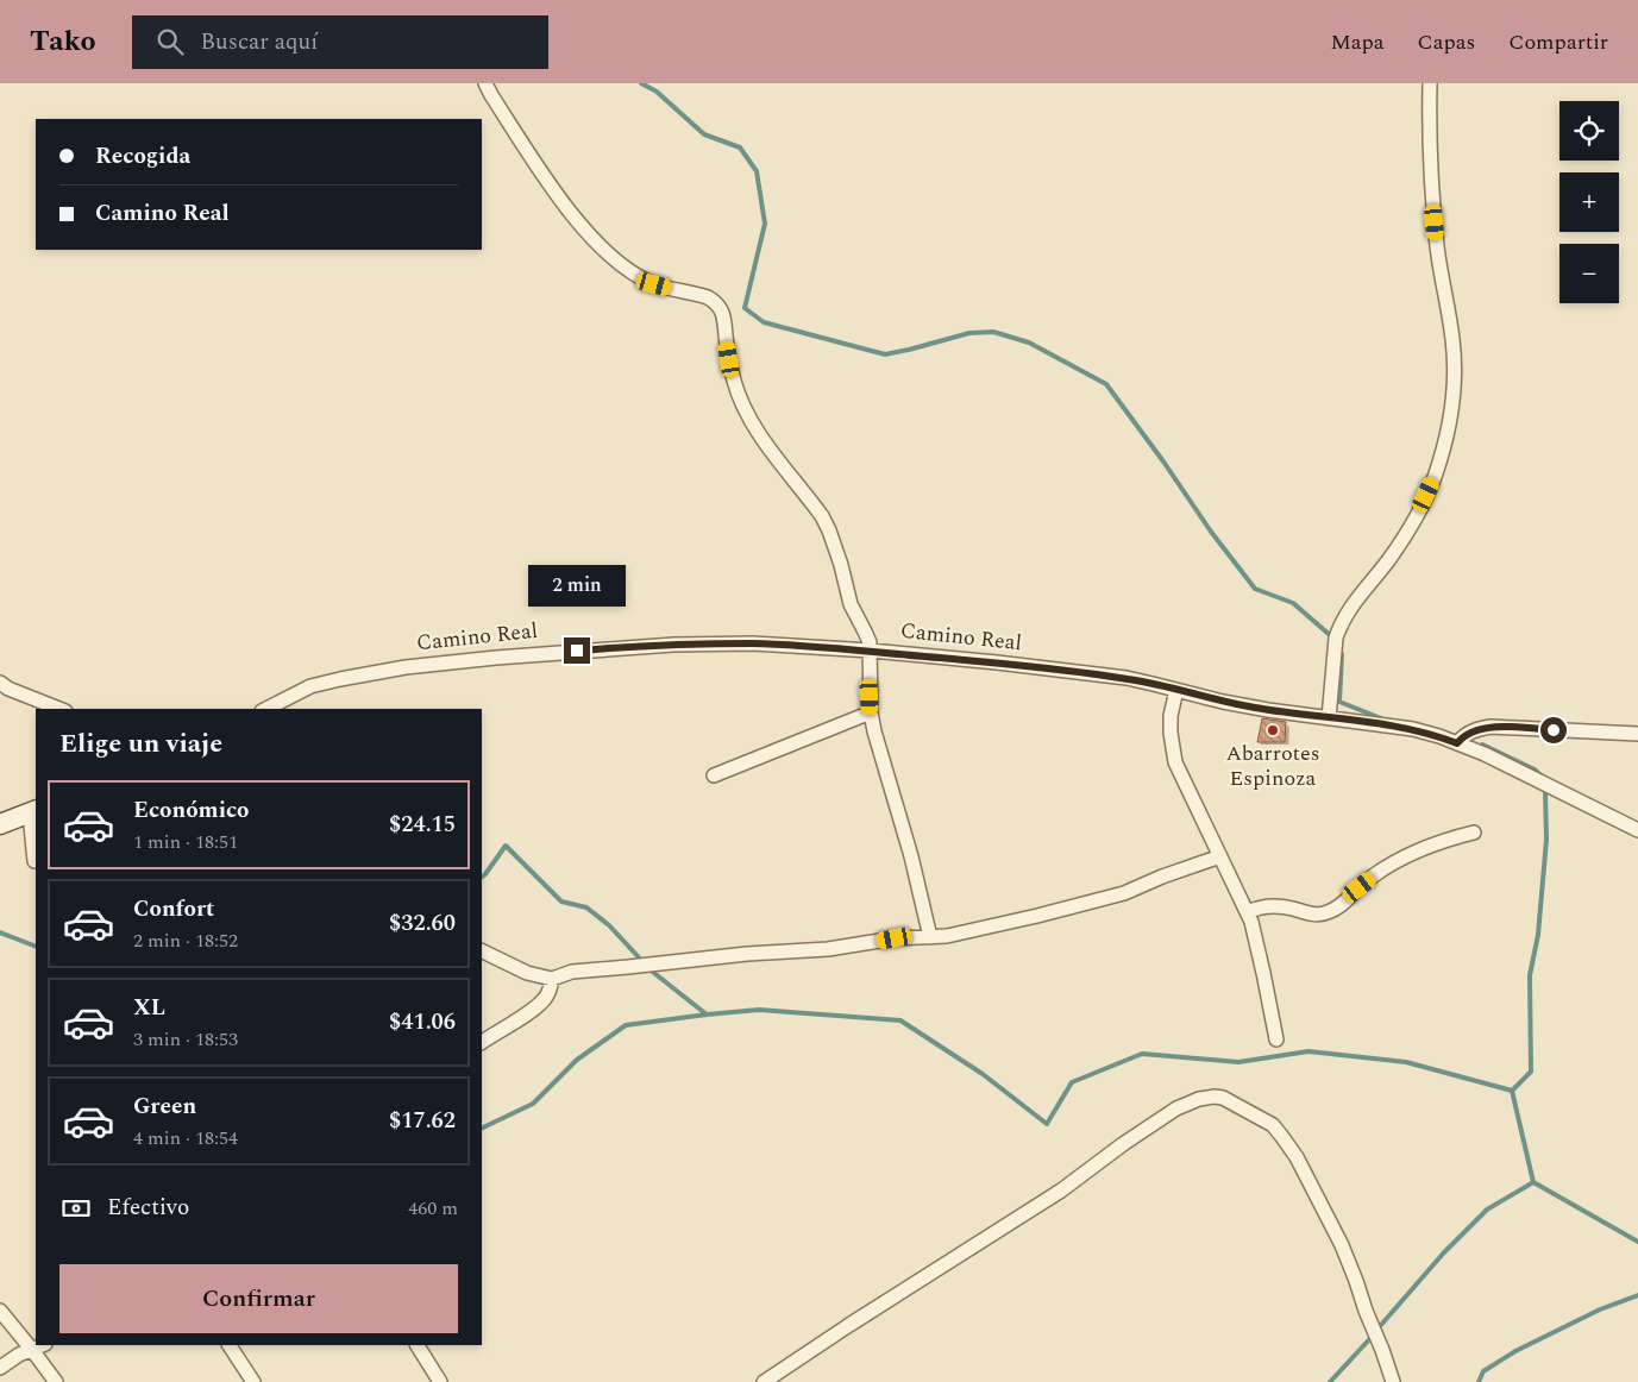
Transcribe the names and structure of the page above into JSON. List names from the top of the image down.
{
  "streets": {
    "street": ["Camino Real"]
  },
  "places": ["Abarrotes Espinoza"],
  "page": {
    "header": "Tako",
    "search": "Buscar aquí",
    "nav": ["Mapa", "Capas", "Compartir"],
    "map_buttons": ["+", "−"],
    "banner": ["Recogida", "Camino Real"],
    "bubble": "2 min",
    "heading": "Elige un viaje",
    "list": [
      {
        "name": "Económico",
        "note": "1 min · 18:51",
        "value": "$24.15"
      },
      {
        "name": "Confort",
        "note": "2 min · 18:52",
        "value": "$32.60"
      },
      {
        "name": "XL",
        "note": "3 min · 18:53",
        "value": "$41.06"
      },
      {
        "name": "Green",
        "note": "4 min · 18:54",
        "value": "$17.62"
      }
    ],
    "pay": ["Efectivo", "460 m"],
    "buttons": "Confirmar"
  }
}
